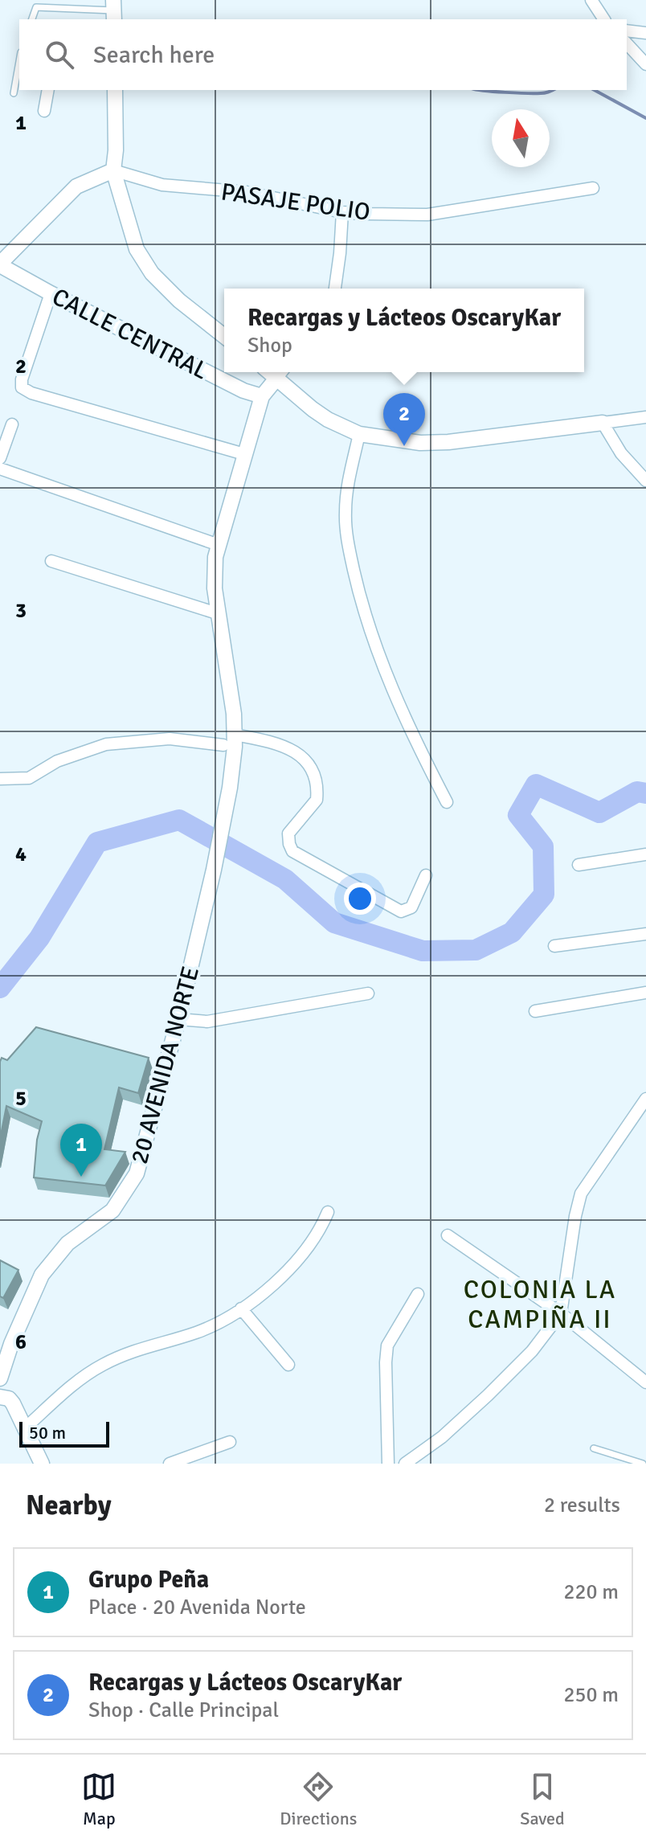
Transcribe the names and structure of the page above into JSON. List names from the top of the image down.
{
  "streets": {
    "street": ["PASAJE POLIO", "CALLE CENTRAL", "20 AVENIDA NORTE"]
  },
  "crossings": [
    ["CALLE CENTRAL", "20 AVENIDA NORTE"]
  ],
  "districts": ["COLONIA LA CAMPIÑA II"],
  "scale_bar": "50 m",
  "north": "top",
  "page": {
    "search": "Search here",
    "popup": ["Recargas y Lácteos OscaryKar", "Shop"],
    "pins": ["2", "1"],
    "scale": "50 m",
    "heading": ["Nearby", "2 results"],
    "list": [
      {
        "mark": "1",
        "name": "Grupo Peña",
        "note": "Place · 20 Avenida Norte",
        "value": "220 m"
      },
      {
        "mark": "2",
        "name": "Recargas y Lácteos OscaryKar",
        "note": "Shop · Calle Principal",
        "value": "250 m"
      }
    ],
    "nav": ["Map", "Directions", "Saved"]
  },
  "grid": {
    "rows": [
      "1",
      "2",
      "3",
      "4",
      "5",
      "6"
    ]
  }
}
